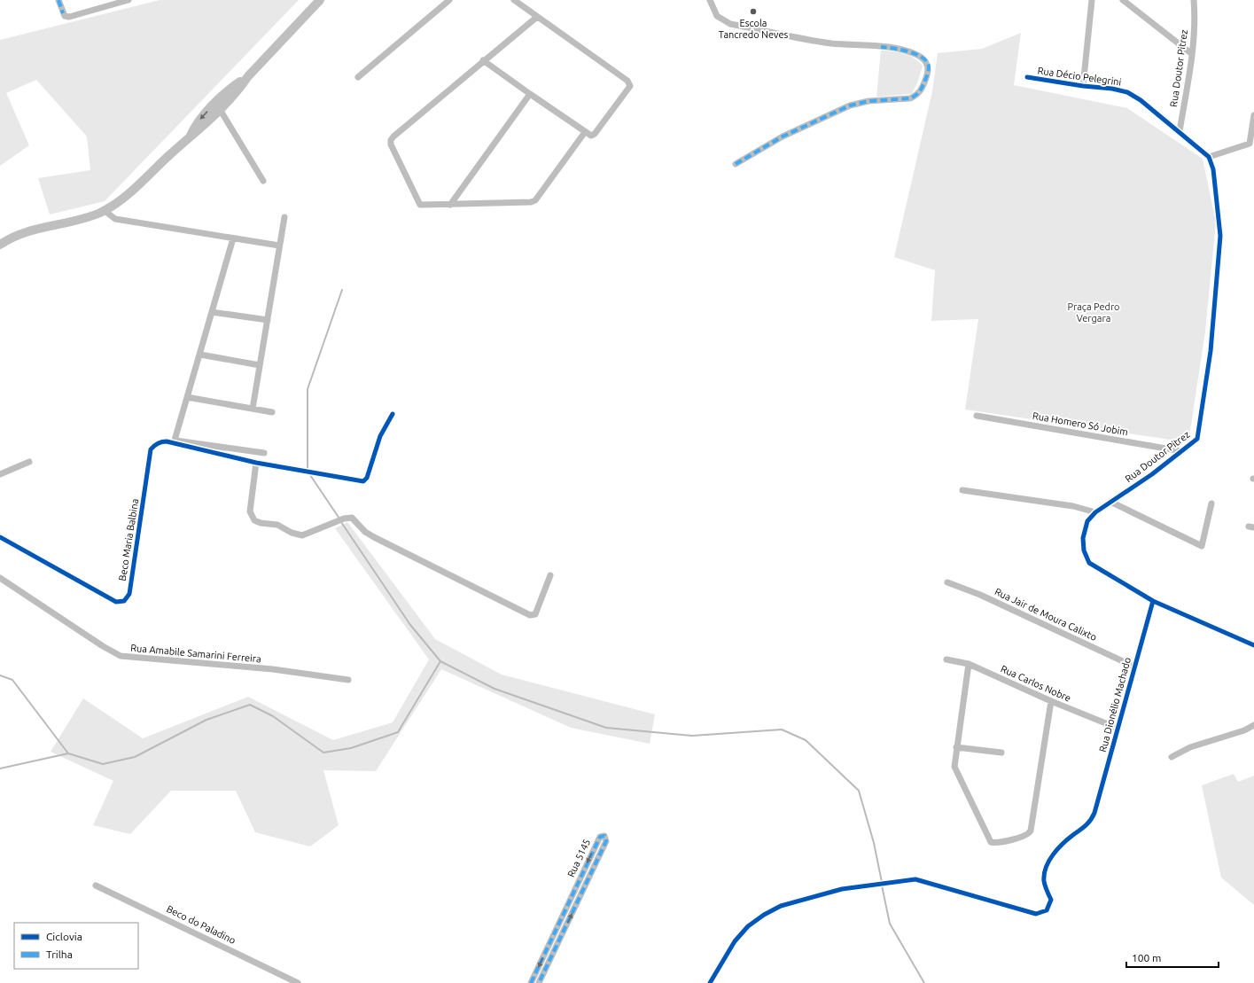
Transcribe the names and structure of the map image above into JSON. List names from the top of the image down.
{
  "streets": {
    "street": [
      "Rua Doutor Pitrez",
      "Rua Décio Pelegrini",
      "Rua Homero Só Jobim",
      "Beco Maria Balbina",
      "Rua Jair de Moura Calixto",
      "Rua Amabile Samarini Ferreira",
      "Rua Carlos Nobre",
      "Rua Dionélio Machado",
      "Rua 5145",
      "Beco do Paladino"
    ]
  },
  "crossings": [
    ["Rua Doutor Pitrez", "Rua Décio Pelegrini"],
    ["Rua Doutor Pitrez", "Rua Homero Só Jobim"],
    ["Rua Doutor Pitrez", "Rua Dionélio Machado"],
    ["Rua Jair de Moura Calixto", "Rua Dionélio Machado"],
    ["Rua Carlos Nobre", "Rua Dionélio Machado"]
  ],
  "parks": ["Praça Pedro Vergara"],
  "places": ["Escola Tancredo Neves"],
  "legend": ["Ciclovia", "Trilha"],
  "scale_bar": "100 m"
}
